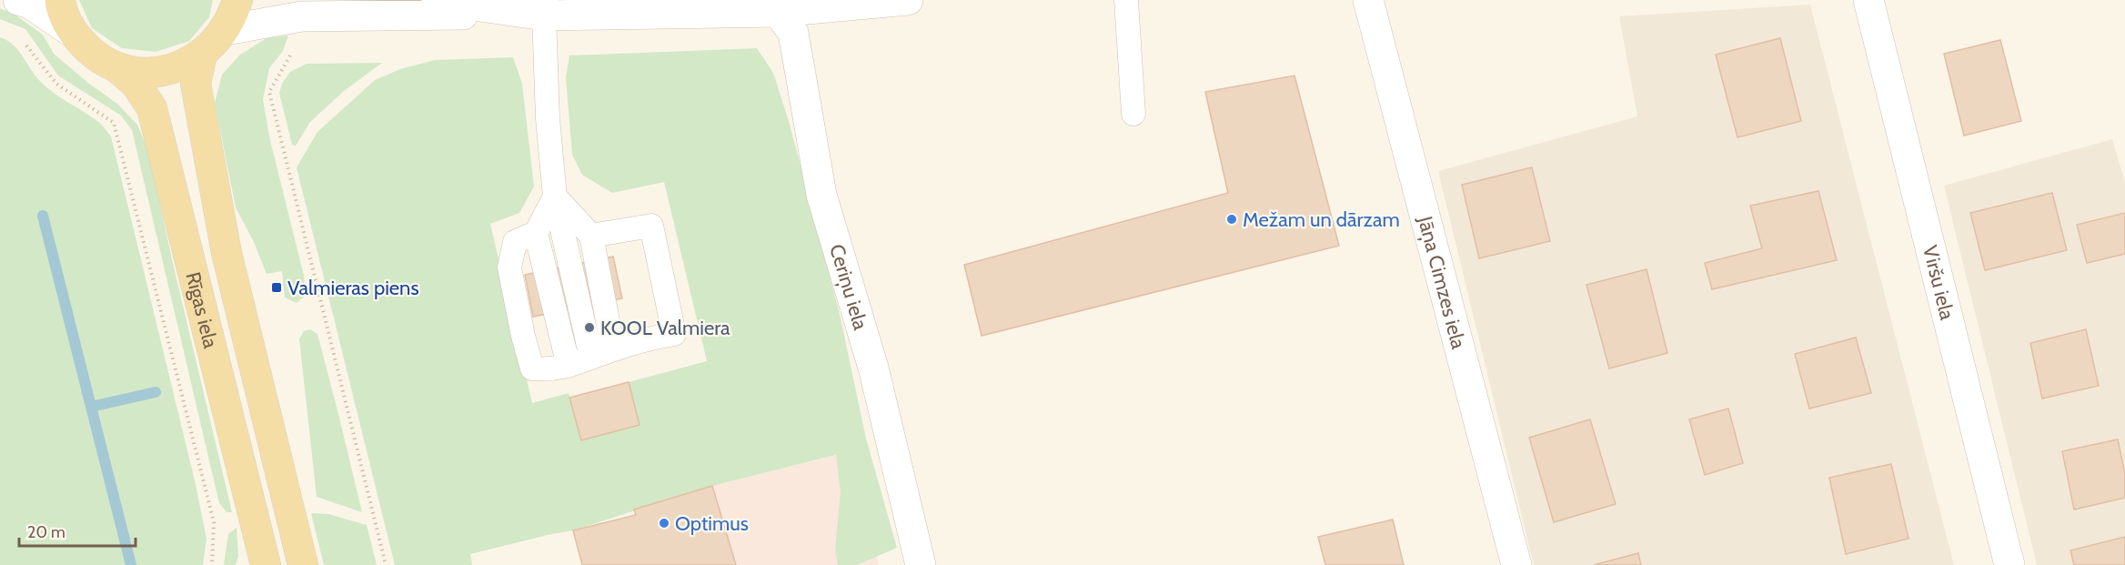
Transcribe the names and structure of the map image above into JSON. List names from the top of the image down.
{
  "streets": {
    "main road": ["Rīgas iela"],
    "street": ["Viršu iela", "Jāņa Cimzes iela", "Ceriņu iela"]
  },
  "places": {
    "other": ["Mežam un dārzam", "KOOL Valmiera", "Optimus"],
    "transit": ["Valmieras piens"]
  },
  "scale_bar": "20 m"
}
